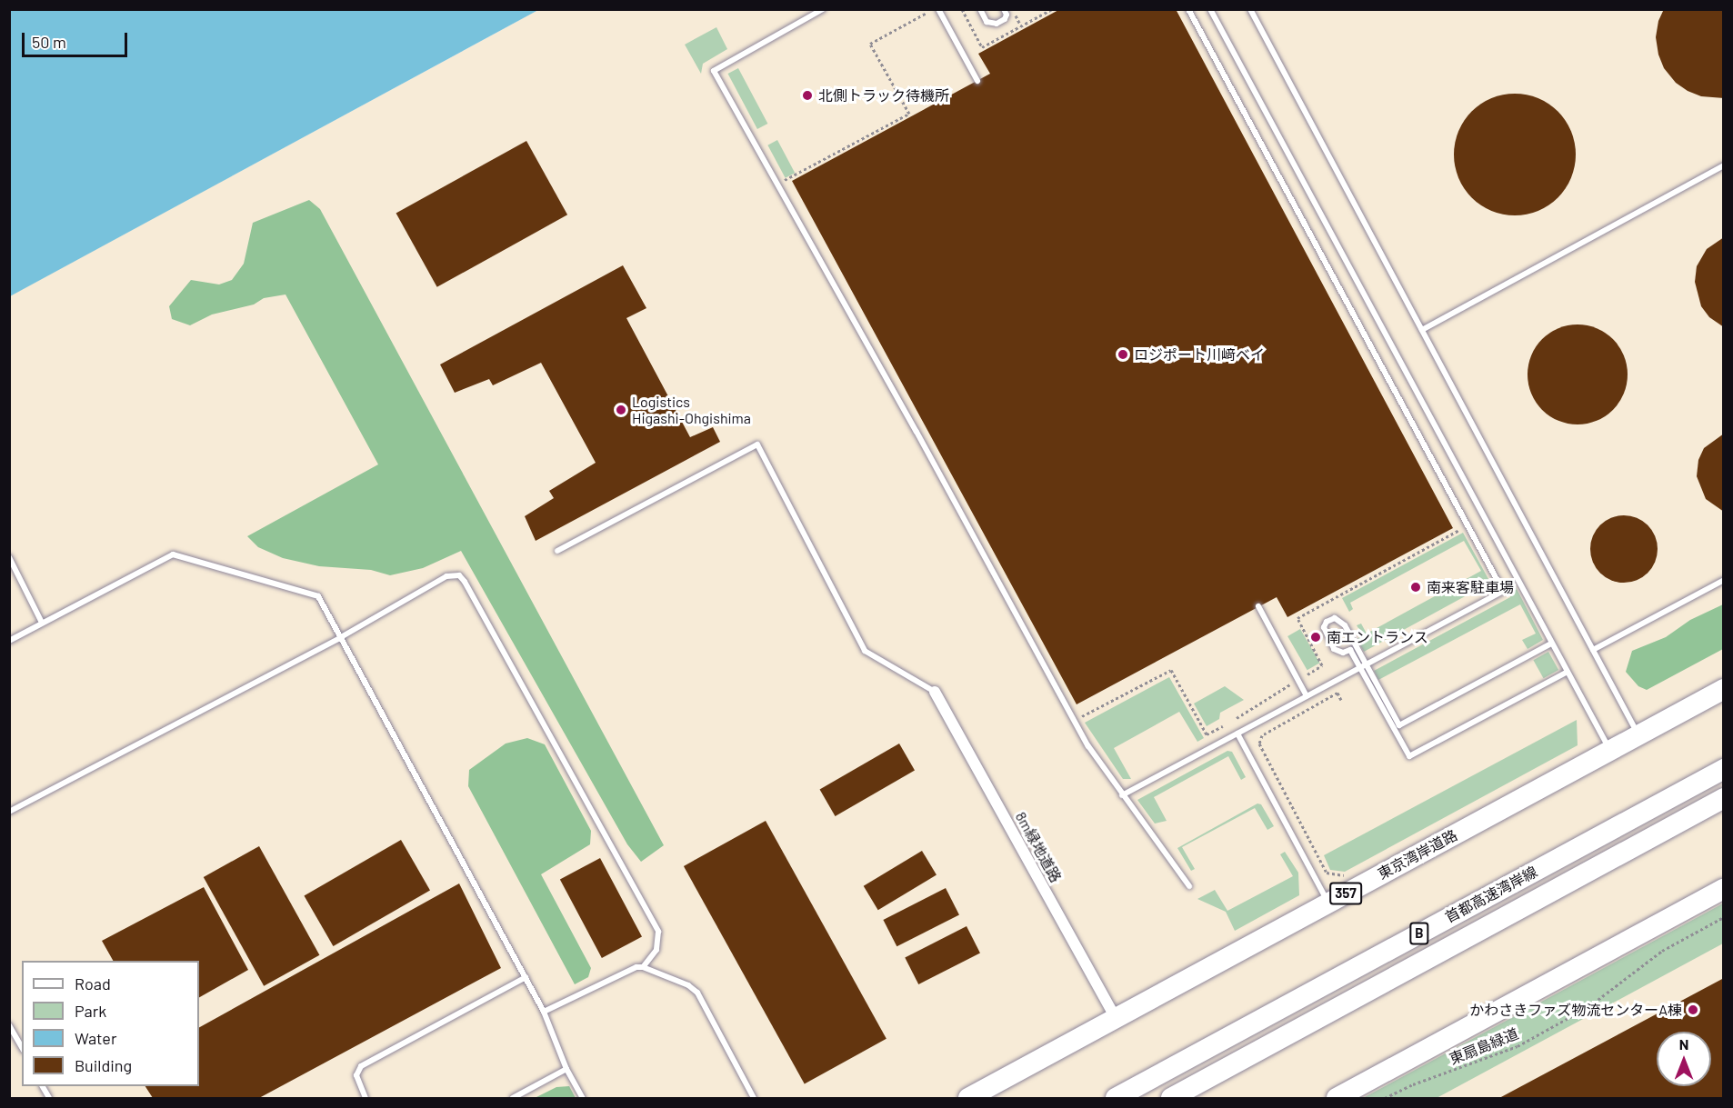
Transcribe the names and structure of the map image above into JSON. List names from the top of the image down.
{
  "streets": {
    "highway": [
      "東京湾岸道路",
      "357",
      "首都高速湾岸線",
      "B"
    ],
    "street": ["8m緑地道路"],
    "path": ["東扇島緑道"]
  },
  "crossings": [
    ["8m緑地道路", "東京湾岸道路"]
  ],
  "places": [
    "北側トラック待機所",
    "ロジポート川﨑ベイ",
    "Logistics Higashi-Ohgishima",
    "南来客駐車場",
    "南エントランス",
    "かわさきファズ物流センターA棟"
  ],
  "legend": [
    "Road",
    "Park",
    "Water",
    "Building"
  ],
  "scale_bar": "50 m",
  "north": "top"
}
